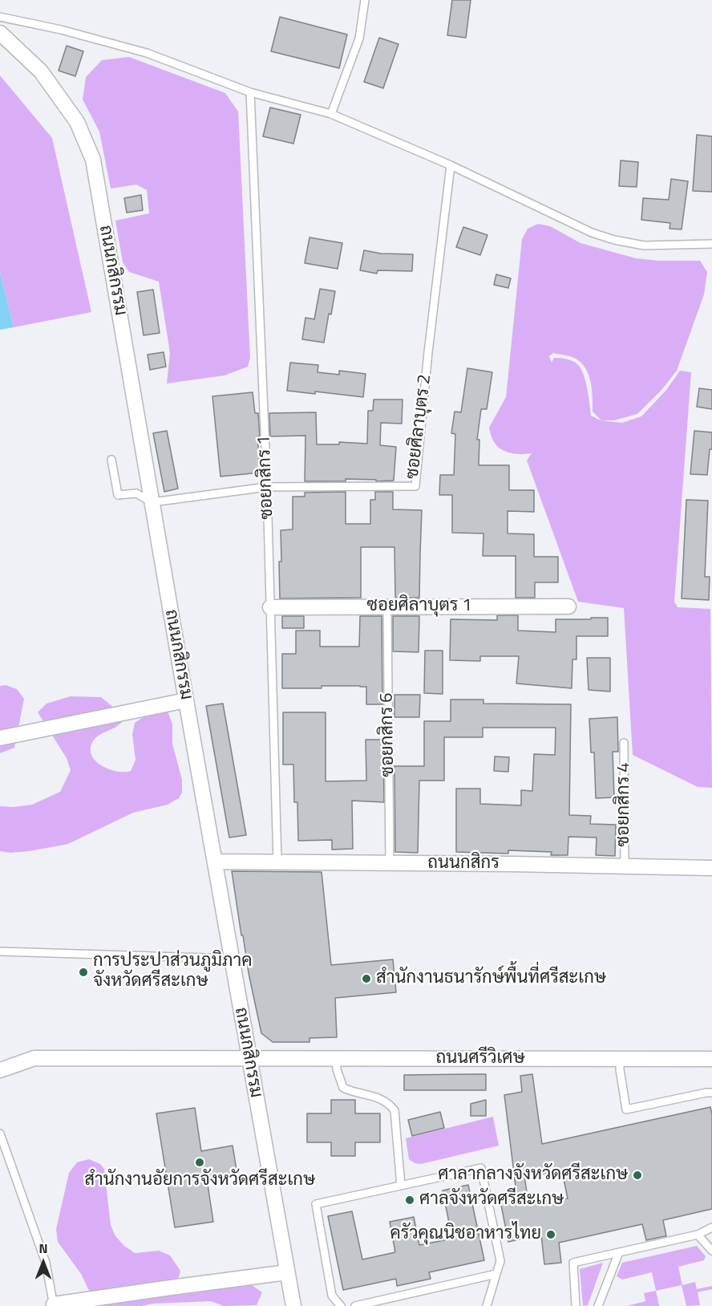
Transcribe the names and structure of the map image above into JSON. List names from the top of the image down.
{
  "streets": {
    "street": [
      "ถนนกสิกรรม",
      "ซอยศิลาบุตร 1",
      "ถนนกสิกร",
      "ถนนศรีวิเศษ"
    ],
    "lane": [
      "ซอยศิลาบุตร 2",
      "ซอยกสิกร 1",
      "ซอยกสิกร 6",
      "ซอยกสิกร 4"
    ]
  },
  "crossings": [
    ["ถนนกสิกรรม", "ซอยศิลาบุตร 2"],
    ["ถนนกสิกรรม", "ถนนกสิกร"],
    ["ถนนกสิกรรม", "ถนนศรีวิเศษ"],
    ["ซอยศิลาบุตร 2", "ซอยกสิกร 1"],
    ["ซอยกสิกร 1", "ซอยศิลาบุตร 1"],
    ["ซอยกสิกร 1", "ถนนกสิกร"],
    ["ซอยศิลาบุตร 1", "ซอยกสิกร 6"],
    ["ซอยกสิกร 6", "ถนนกสิกร"],
    ["ซอยกสิกร 4", "ถนนกสิกร"]
  ],
  "places": [
    "การประปาส่วนภูมิภาค จังหวัดศรีสะเกษ",
    "สำนักงานธนารักษ์พื้นที่ศรีสะเกษ",
    "สำนักงานอัยการจังหวัดศรีสะเกษ",
    "ศาลากลางจังหวัดศรีสะเกษ",
    "ศาลจังหวัดศรีสะเกษ",
    "ครัวคุณนิชอาหารไทย"
  ],
  "north": "top"
}
